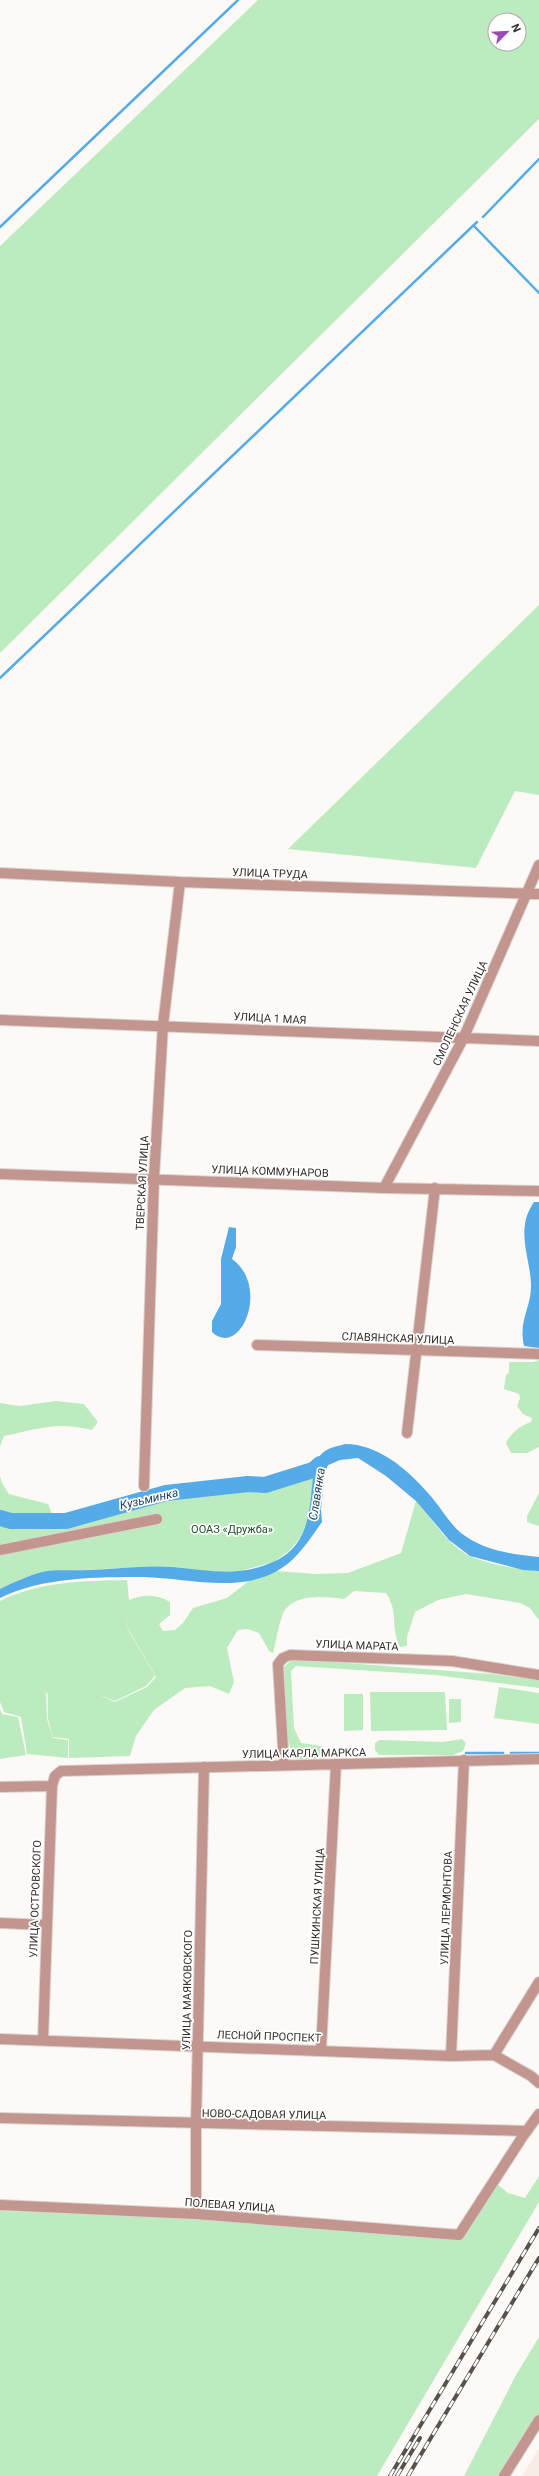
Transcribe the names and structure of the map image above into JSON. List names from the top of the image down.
{
  "streets": {
    "street": [
      "УЛИЦА ТРУДА",
      "СМОЛЕНСКАЯ УЛИЦА",
      "УЛИЦА 1 МАЯ",
      "УЛИЦА КОММУНАРОВ",
      "ТВЕРСКАЯ УЛИЦА",
      "СЛАВЯНСКАЯ УЛИЦА",
      "УЛИЦА МАРАТА",
      "УЛИЦА КАРЛА МАРКСА",
      "УЛИЦА ОСТРОВСКОГО",
      "ПУШКИНСКАЯ УЛИЦА",
      "УЛИЦА ЛЕРМОНТОВА",
      "УЛИЦА МАЯКОВСКОГО",
      "ЛЕСНОЙ ПРОСПЕКТ",
      "НОВО-САДОВАЯ УЛИЦА",
      "ПОЛЕВАЯ УЛИЦА"
    ]
  },
  "crossings": [
    ["УЛИЦА ТРУДА", "СМОЛЕНСКАЯ УЛИЦА"],
    ["УЛИЦА ТРУДА", "ТВЕРСКАЯ УЛИЦА"],
    ["СМОЛЕНСКАЯ УЛИЦА", "УЛИЦА 1 МАЯ"],
    ["СМОЛЕНСКАЯ УЛИЦА", "УЛИЦА КОММУНАРОВ"],
    ["УЛИЦА 1 МАЯ", "ТВЕРСКАЯ УЛИЦА"],
    ["УЛИЦА КОММУНАРОВ", "ТВЕРСКАЯ УЛИЦА"],
    ["УЛИЦА МАРАТА", "УЛИЦА КАРЛА МАРКСА"],
    ["УЛИЦА КАРЛА МАРКСА", "УЛИЦА ОСТРОВСКОГО"],
    ["УЛИЦА КАРЛА МАРКСА", "ПУШКИНСКАЯ УЛИЦА"],
    ["УЛИЦА КАРЛА МАРКСА", "УЛИЦА ЛЕРМОНТОВА"],
    ["УЛИЦА КАРЛА МАРКСА", "УЛИЦА МАЯКОВСКОГО"],
    ["УЛИЦА ОСТРОВСКОГО", "ЛЕСНОЙ ПРОСПЕКТ"],
    ["ПУШКИНСКАЯ УЛИЦА", "ЛЕСНОЙ ПРОСПЕКТ"],
    ["УЛИЦА ЛЕРМОНТОВА", "ЛЕСНОЙ ПРОСПЕКТ"],
    ["УЛИЦА МАЯКОВСКОГО", "ЛЕСНОЙ ПРОСПЕКТ"],
    ["УЛИЦА МАЯКОВСКОГО", "НОВО-САДОВАЯ УЛИЦА"],
    ["УЛИЦА МАЯКОВСКОГО", "ПОЛЕВАЯ УЛИЦА"],
    ["НОВО-САДОВАЯ УЛИЦА", "ПОЛЕВАЯ УЛИЦА"]
  ],
  "water": ["Славянка", "Кузьминка"],
  "parks": ["ООАЗ «Дружба»"],
  "north": "top right"
}
